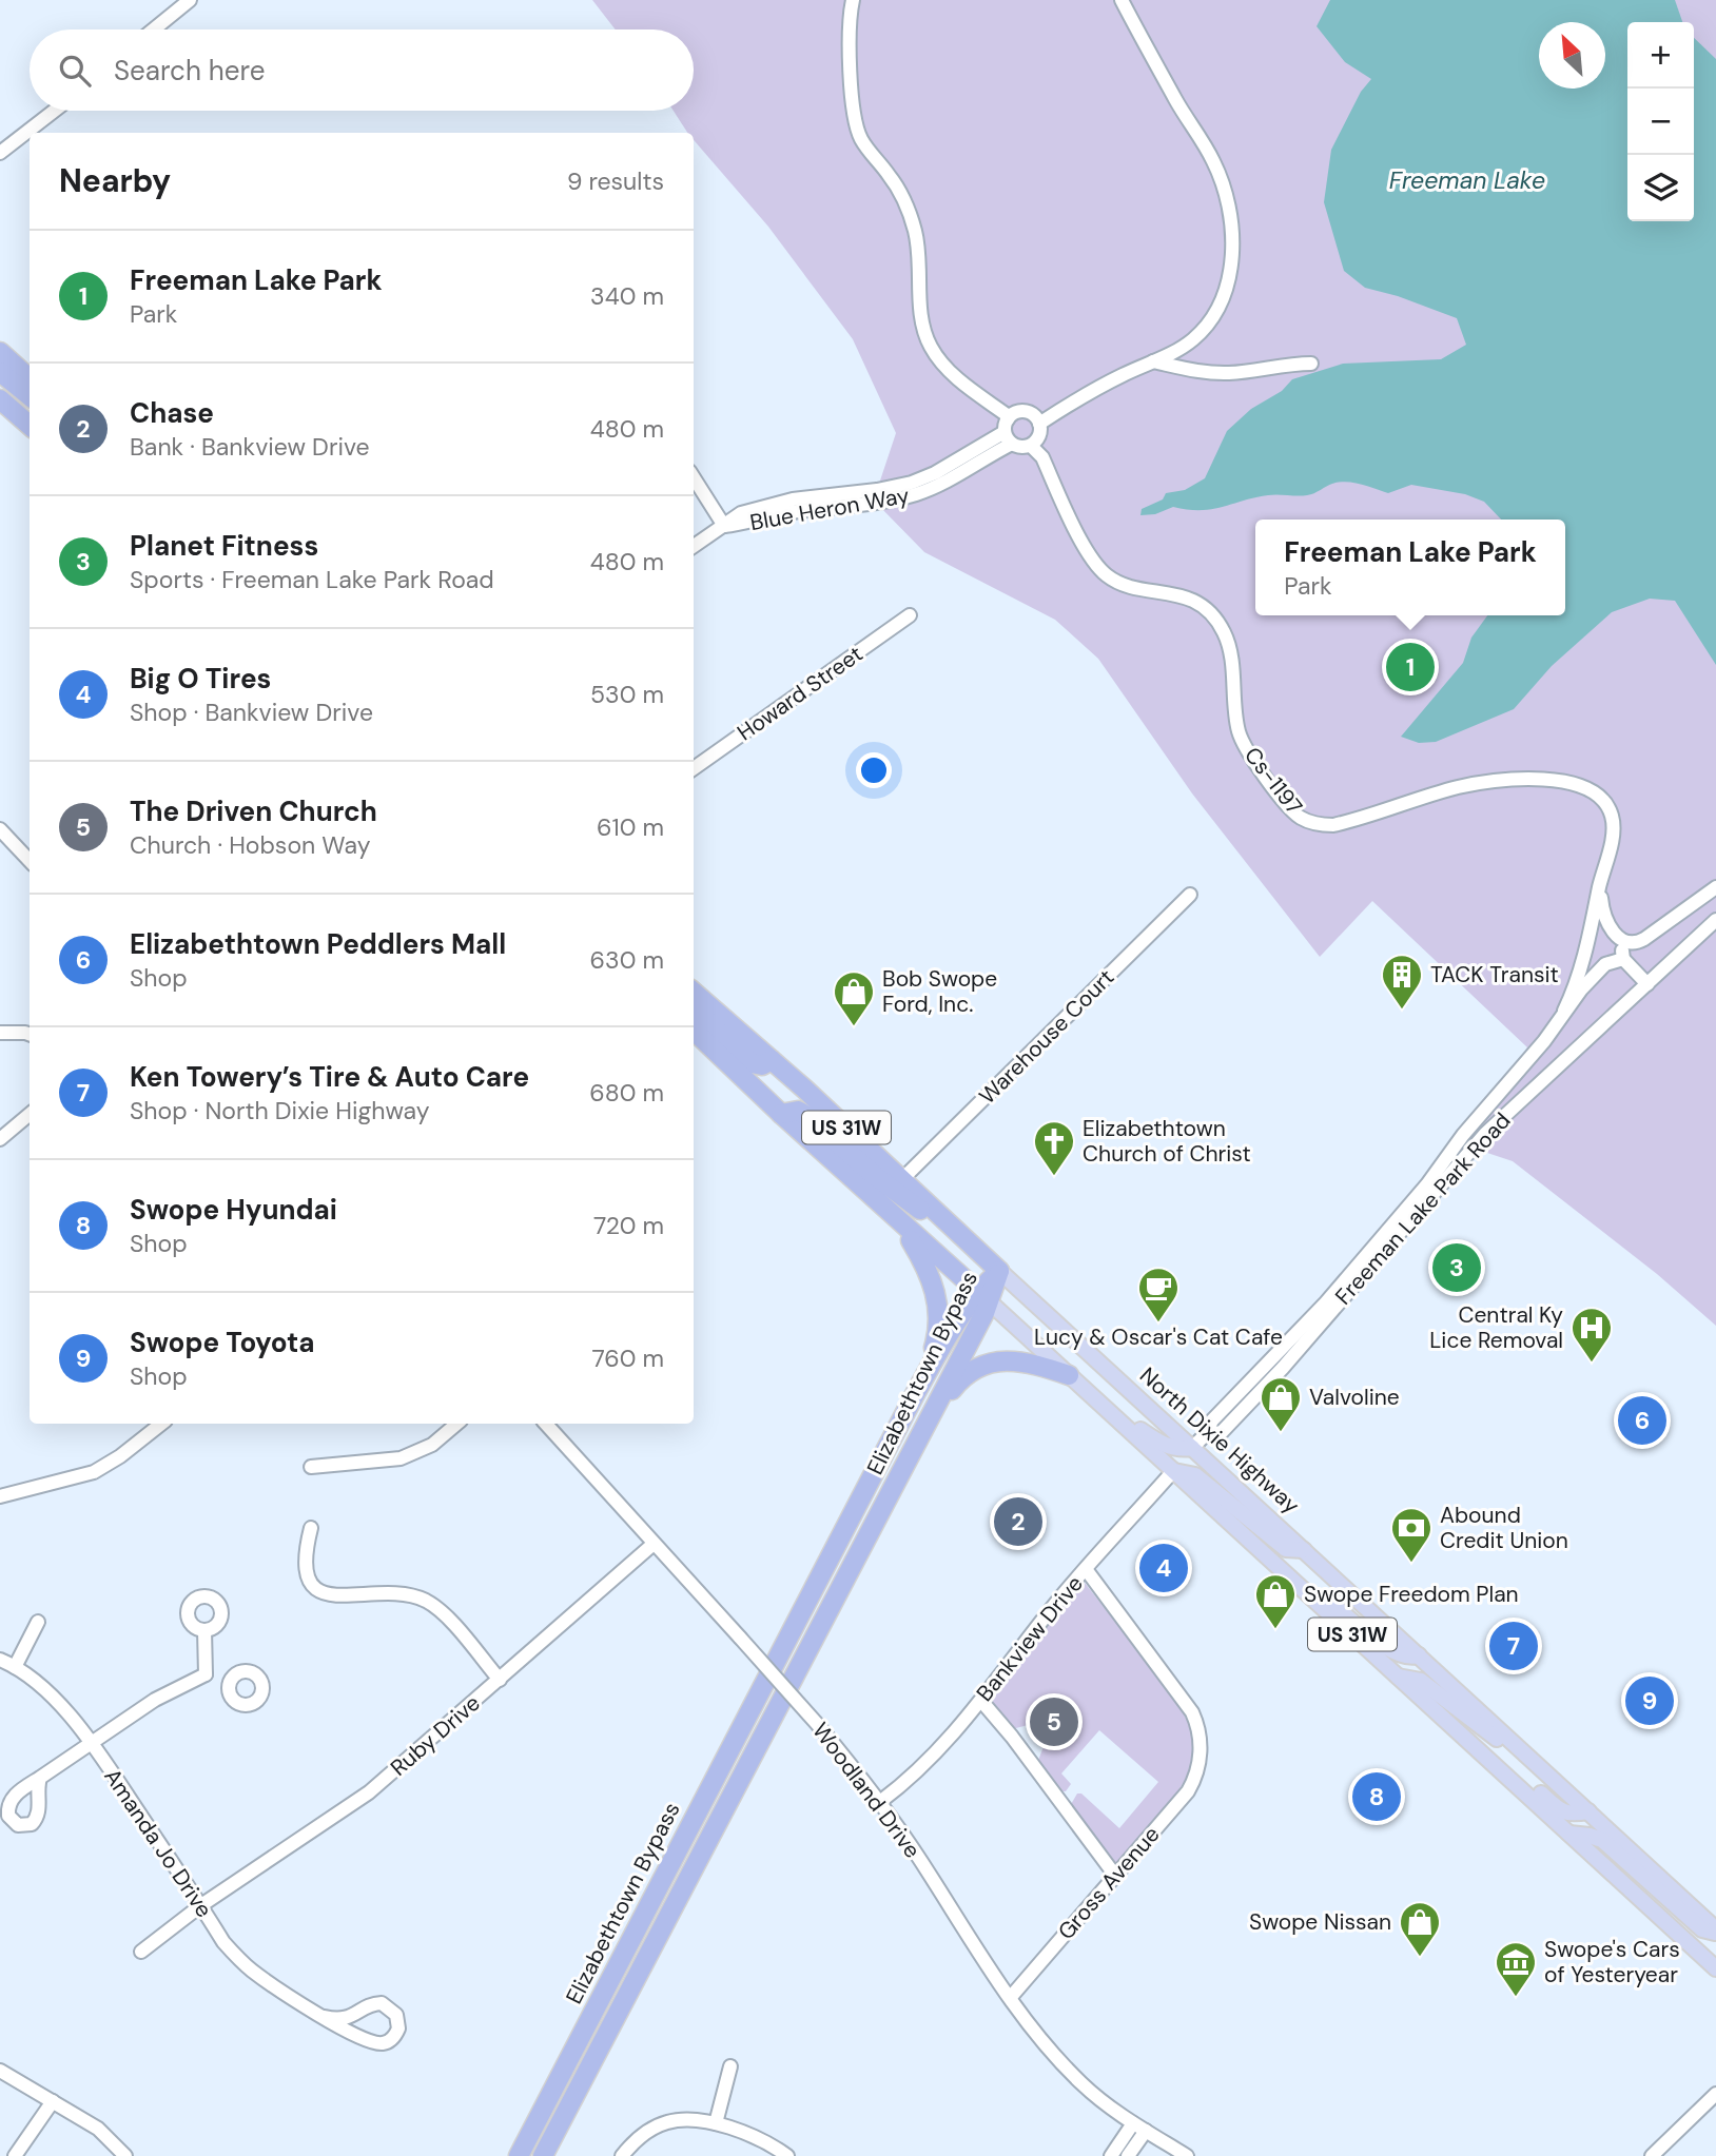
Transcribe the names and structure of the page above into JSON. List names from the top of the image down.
{
  "streets": {
    "highway": ["US 31W", "Elizabethtown Bypass", "North Dixie Highway"],
    "street": [
      "Blue Heron Way",
      "Howard Street",
      "Cs-1197",
      "Warehouse Court",
      "Freeman Lake Park Road",
      "Bankview Drive",
      "Ruby Drive",
      "Woodland Drive",
      "Amanda Jo Drive",
      "Gross Avenue"
    ]
  },
  "crossings": [
    ["Blue Heron Way", "Cs-1197"],
    ["Cs-1197", "Freeman Lake Park Road"],
    ["Warehouse Court", "North Dixie Highway"],
    ["US 31W", "Elizabethtown Bypass"],
    ["US 31W", "Bankview Drive"],
    ["Freeman Lake Park Road", "North Dixie Highway"],
    ["Elizabethtown Bypass", "North Dixie Highway"],
    ["Bankview Drive", "Woodland Drive"],
    ["Bankview Drive", "Gross Avenue"],
    ["Ruby Drive", "Woodland Drive"],
    ["Ruby Drive", "Amanda Jo Drive"],
    ["Woodland Drive", "Gross Avenue"]
  ],
  "water": ["Freeman Lake"],
  "places": {
    "building": ["TACK Transit"],
    "shop": [
      "Bob Swope Ford, Inc.",
      "Valvoline",
      "Swope Freedom Plan",
      "Swope Nissan"
    ],
    "church": ["Elizabethtown Church of Christ"],
    "cafe": ["Lucy & Oscar's Cat Cafe"],
    "hospital": ["Central Ky Lice Removal"],
    "bank": ["Abound Credit Union"],
    "museum": ["Swope's Cars of Yesteryear"]
  },
  "north": "top left",
  "page": {
    "map_buttons": ["+", "−"],
    "search": "Search here",
    "heading": ["Nearby", "9 results"],
    "list": [
      {
        "mark": "1",
        "name": "Freeman Lake Park",
        "note": "Park",
        "value": "340 m"
      },
      {
        "mark": "2",
        "name": "Chase",
        "note": "Bank · Bankview Drive",
        "value": "480 m"
      },
      {
        "mark": "3",
        "name": "Planet Fitness",
        "note": "Sports · Freeman Lake Park Road",
        "value": "480 m"
      },
      {
        "mark": "4",
        "name": "Big O Tires",
        "note": "Shop · Bankview Drive",
        "value": "530 m"
      },
      {
        "mark": "5",
        "name": "The Driven Church",
        "note": "Church · Hobson Way",
        "value": "610 m"
      },
      {
        "mark": "6",
        "name": "Elizabethtown Peddlers Mall",
        "note": "Shop",
        "value": "630 m"
      },
      {
        "mark": "7",
        "name": "Ken Towery’s Tire & Auto Care",
        "note": "Shop · North Dixie Highway",
        "value": "680 m"
      },
      {
        "mark": "8",
        "name": "Swope Hyundai",
        "note": "Shop",
        "value": "720 m"
      },
      {
        "mark": "9",
        "name": "Swope Toyota",
        "note": "Shop",
        "value": "760 m"
      }
    ],
    "popup": ["Freeman Lake Park", "Park"],
    "pins": [
      "1",
      "3",
      "6",
      "2",
      "4",
      "7",
      "9",
      "5",
      "8"
    ]
  }
}
